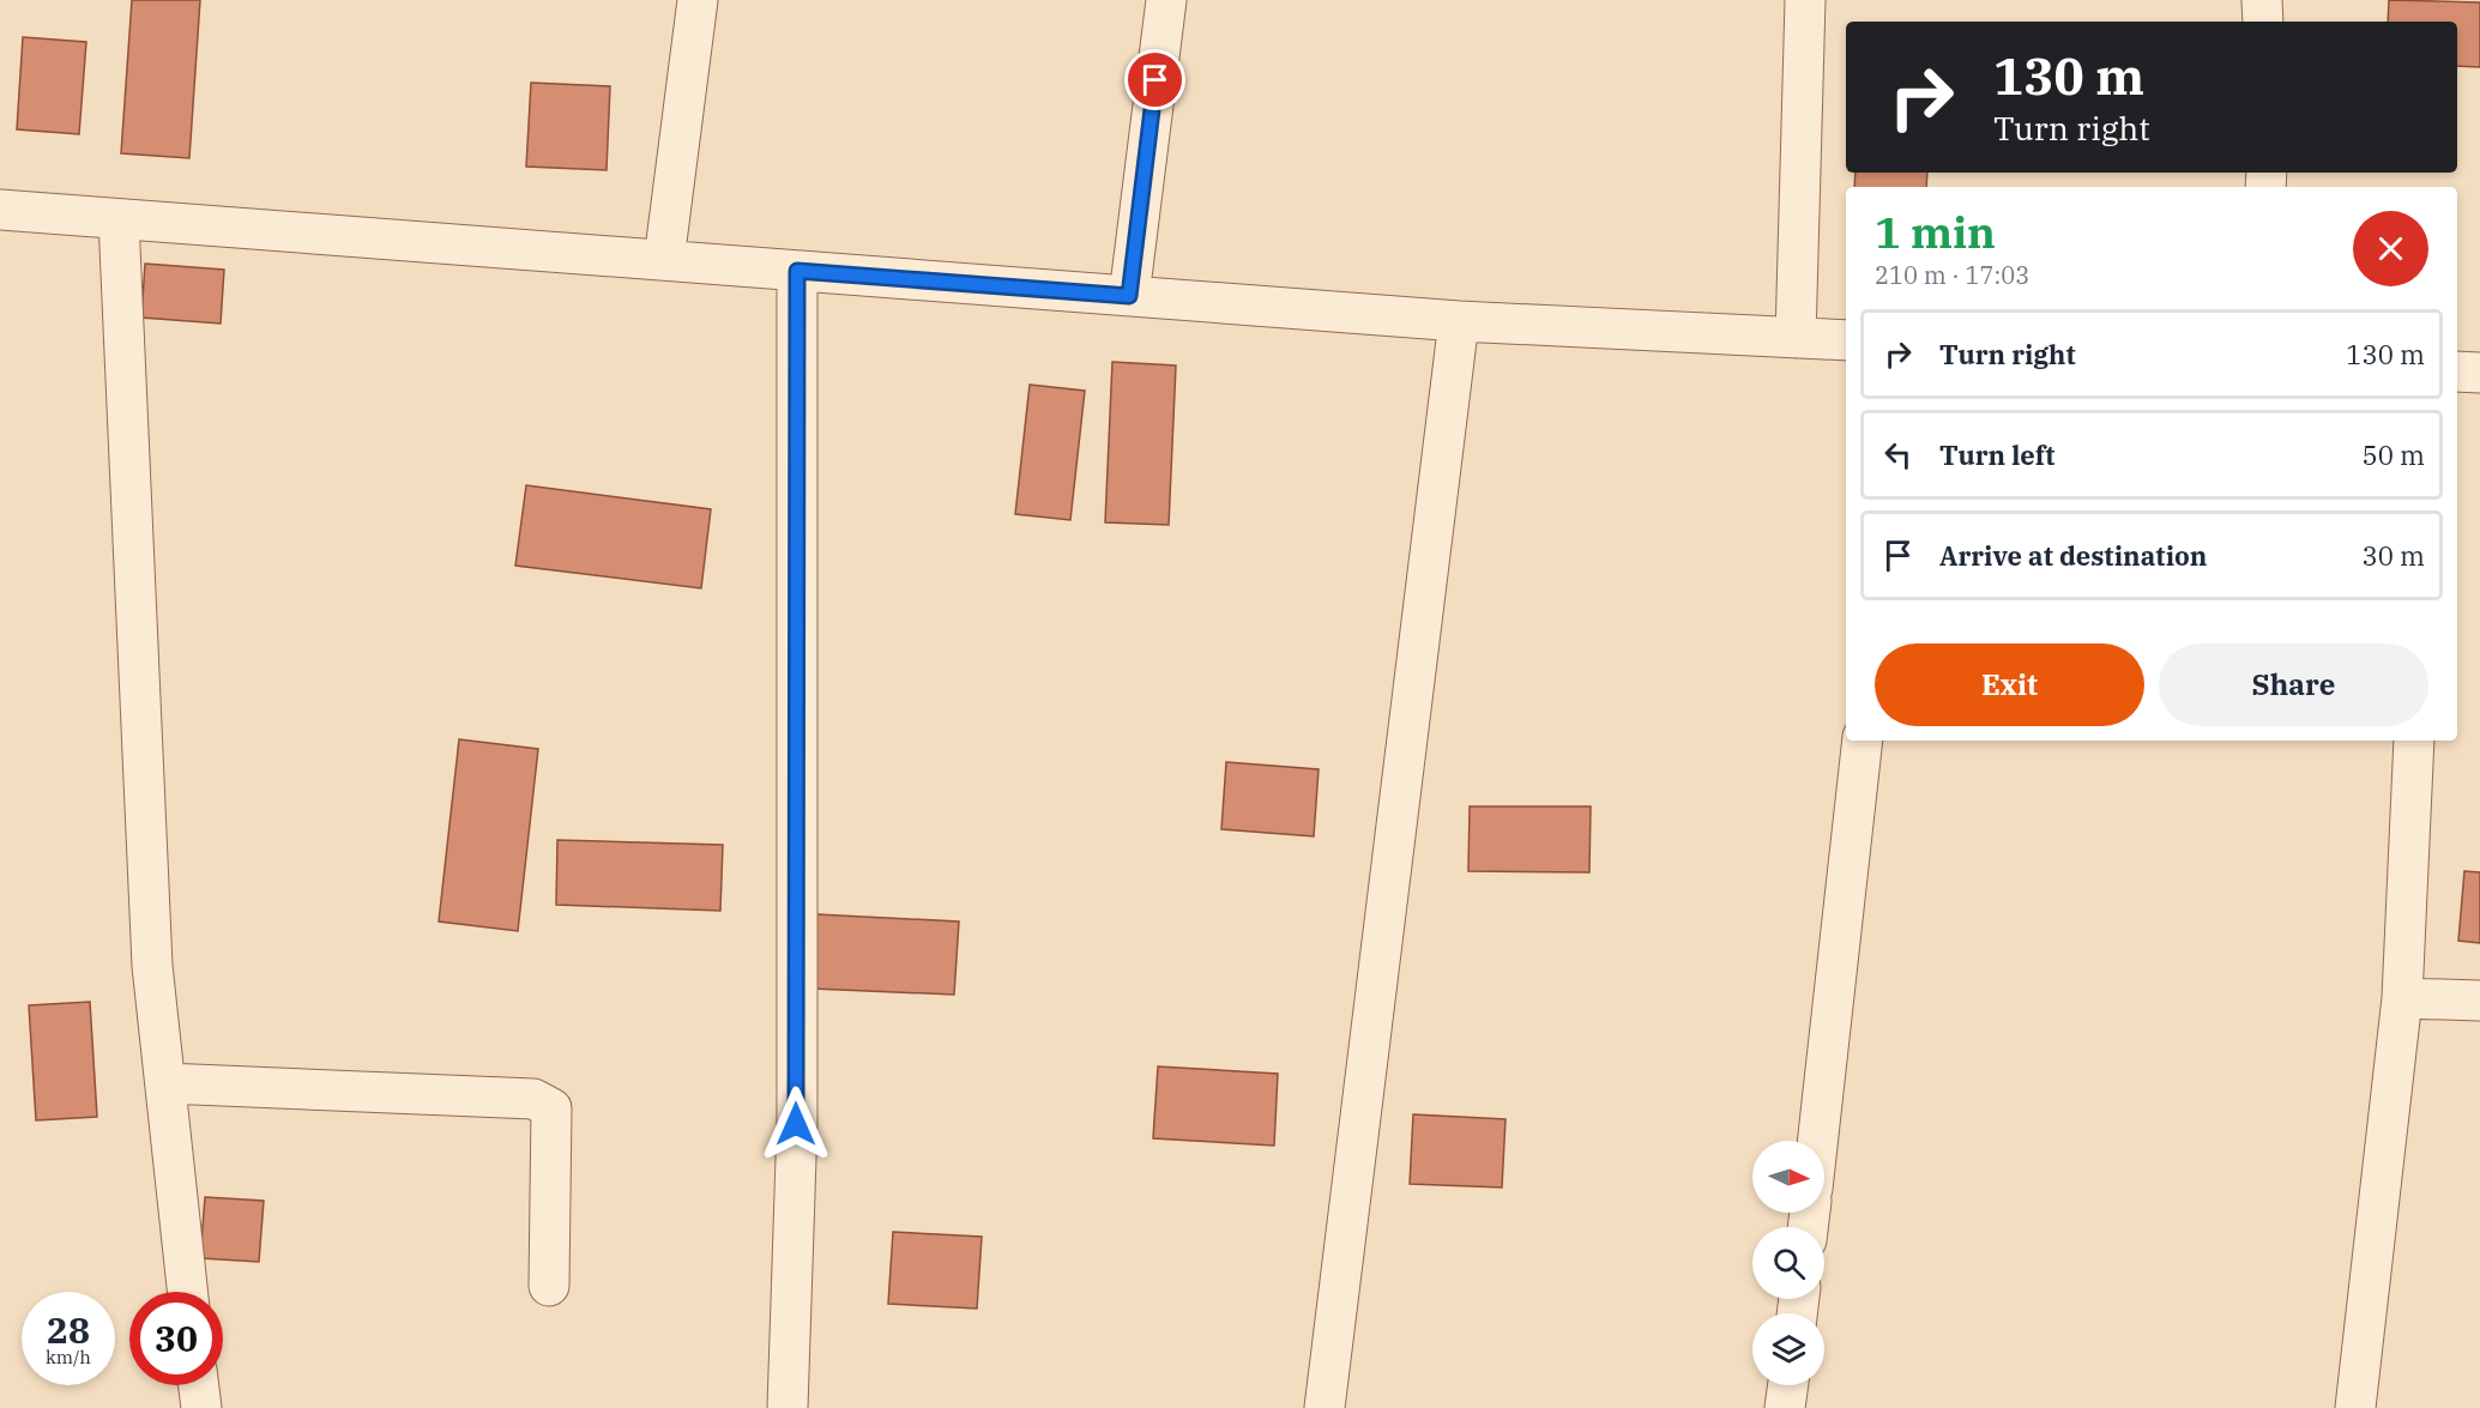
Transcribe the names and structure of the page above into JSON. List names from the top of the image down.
{
  "north": "right",
  "page": {
    "turn": ["130 m", "Turn right"],
    "heading": ["1 min", "210 m · 17:03"],
    "list": [
      {
        "name": "Turn right",
        "value": "130 m"
      },
      {
        "name": "Turn left",
        "value": "50 m"
      },
      {
        "name": "Arrive at destination",
        "value": "30 m"
      }
    ],
    "buttons": ["Exit", "Share"],
    "speed": "28 km/h",
    "limit": "30"
  }
}
